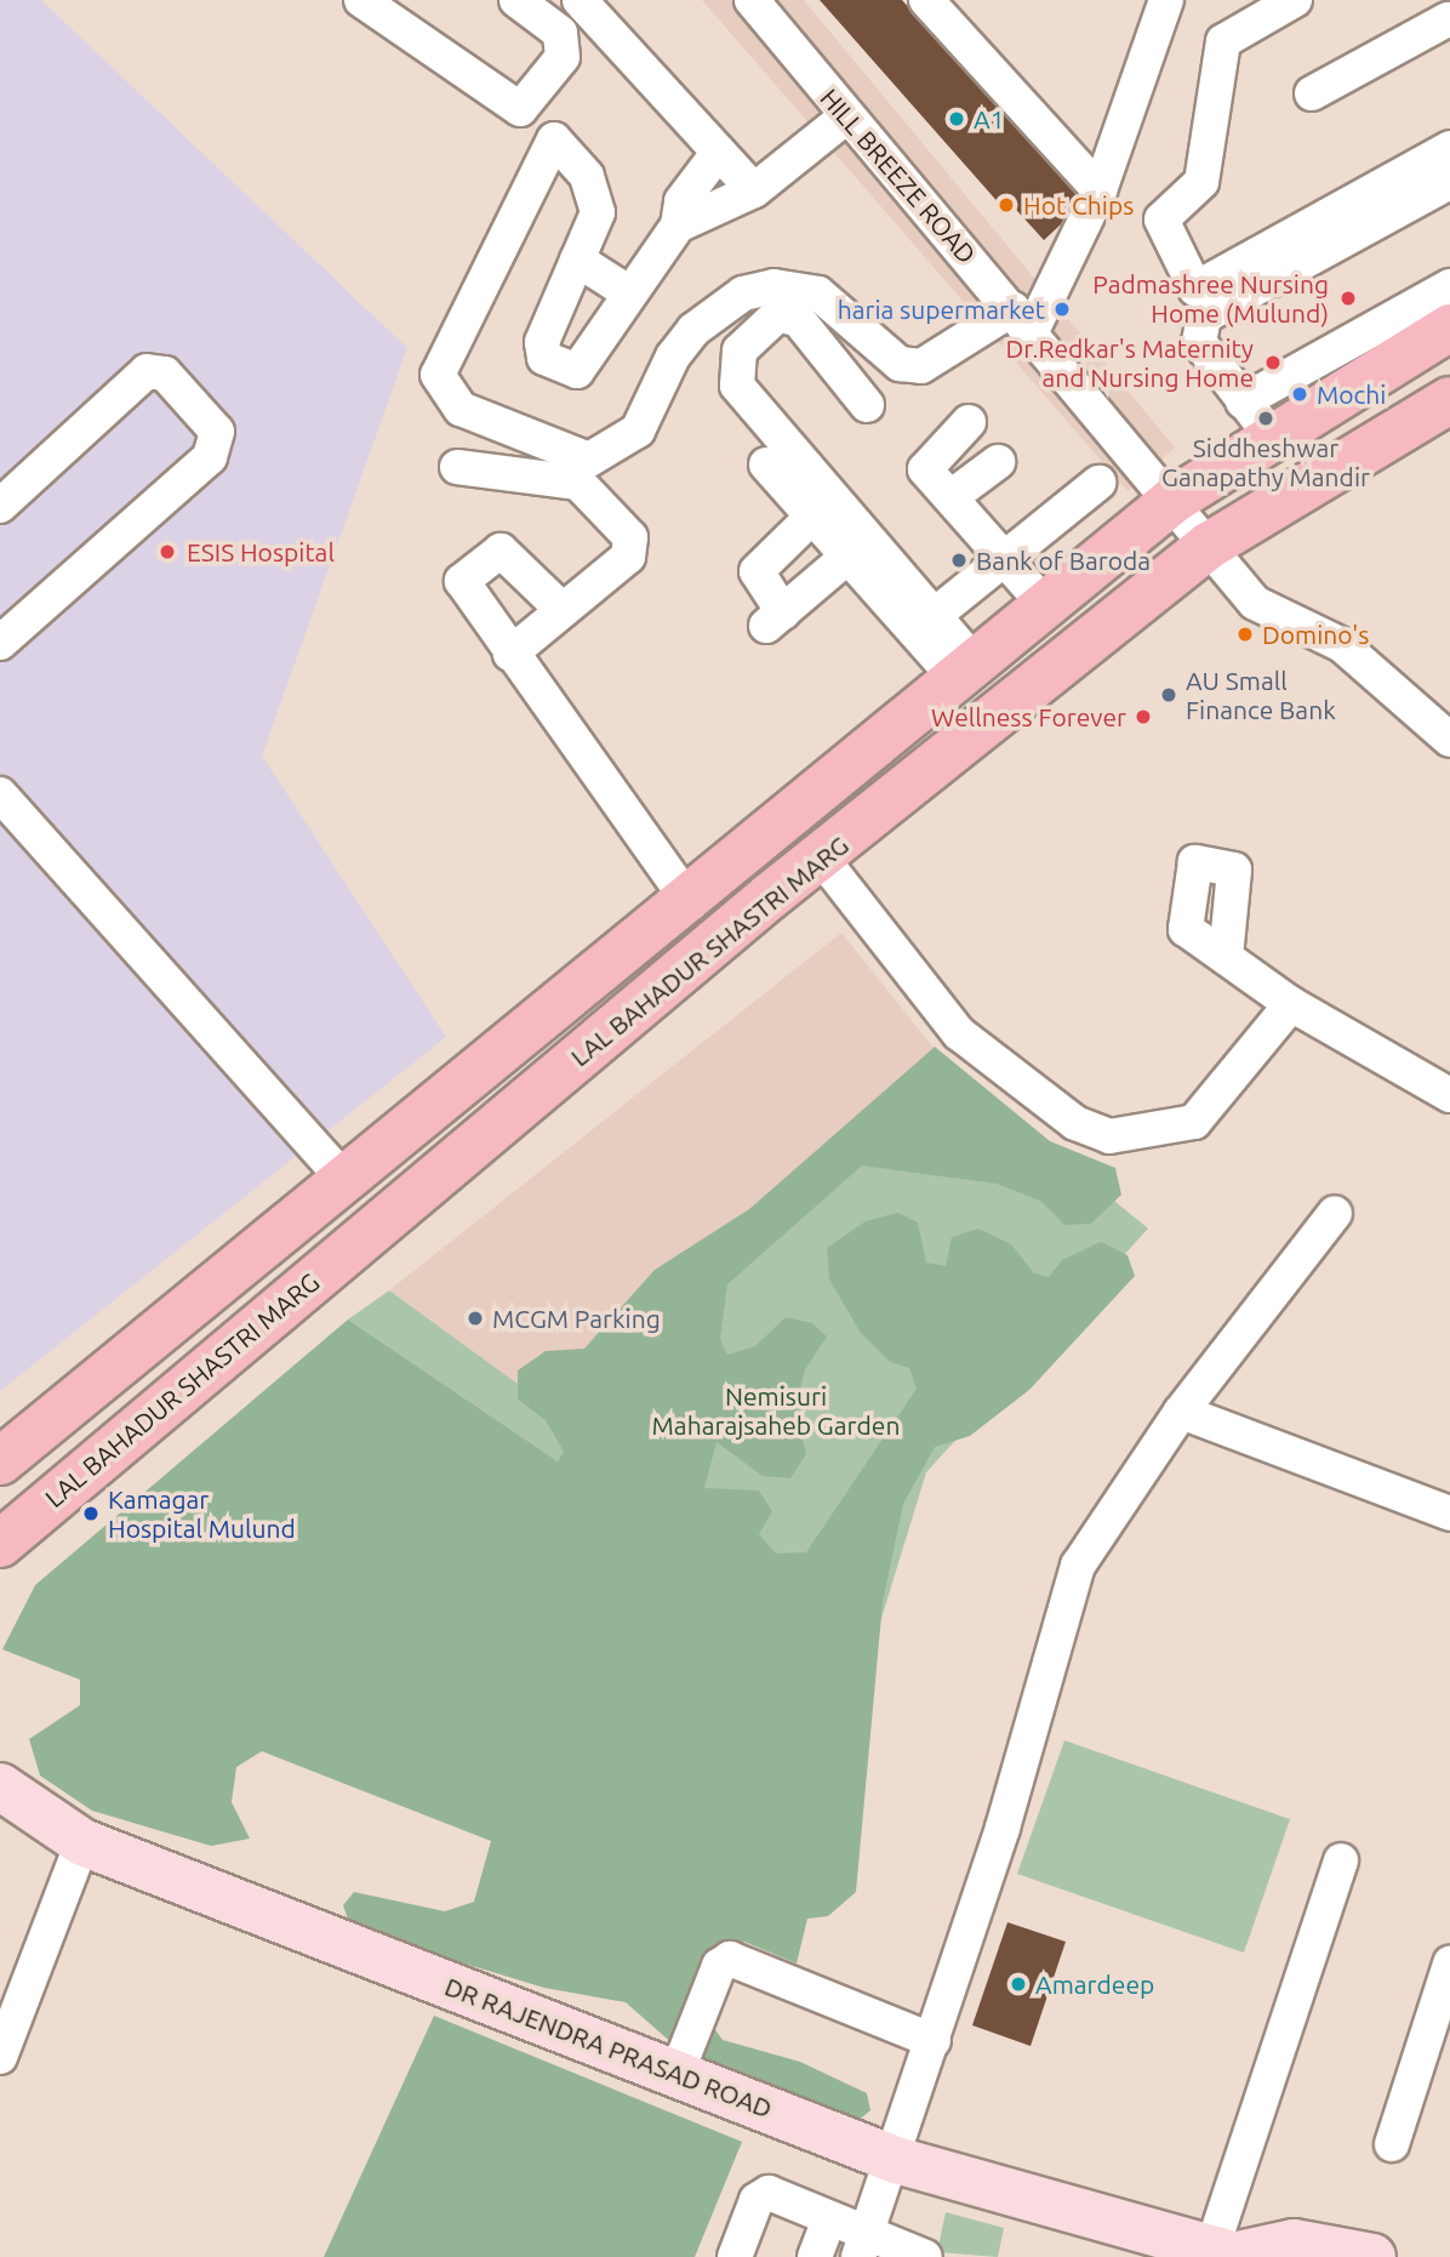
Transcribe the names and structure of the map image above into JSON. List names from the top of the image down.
{
  "streets": {
    "main road": ["LAL BAHADUR SHASTRI MARG", "DR RAJENDRA PRASAD ROAD"],
    "street": ["HILL BREEZE ROAD"]
  },
  "crossings": [
    ["HILL BREEZE ROAD", "LAL BAHADUR SHASTRI MARG"]
  ],
  "parks": ["Nemisuri Maharajsaheb Garden"],
  "places": [
    "A1",
    "Hot Chips",
    "Padmashree Nursing Home (Mulund)",
    "haria supermarket",
    "Dr.Redkar's Maternity and Nursing Home",
    "Mochi",
    "Siddheshwar Ganapathy Mandir",
    "ESIS Hospital",
    "Bank of Baroda",
    "Domino's",
    "AU Small Finance Bank",
    "Wellness Forever",
    "MCGM Parking",
    "Kamagar Hospital Mulund",
    "Amardeep"
  ]
}
